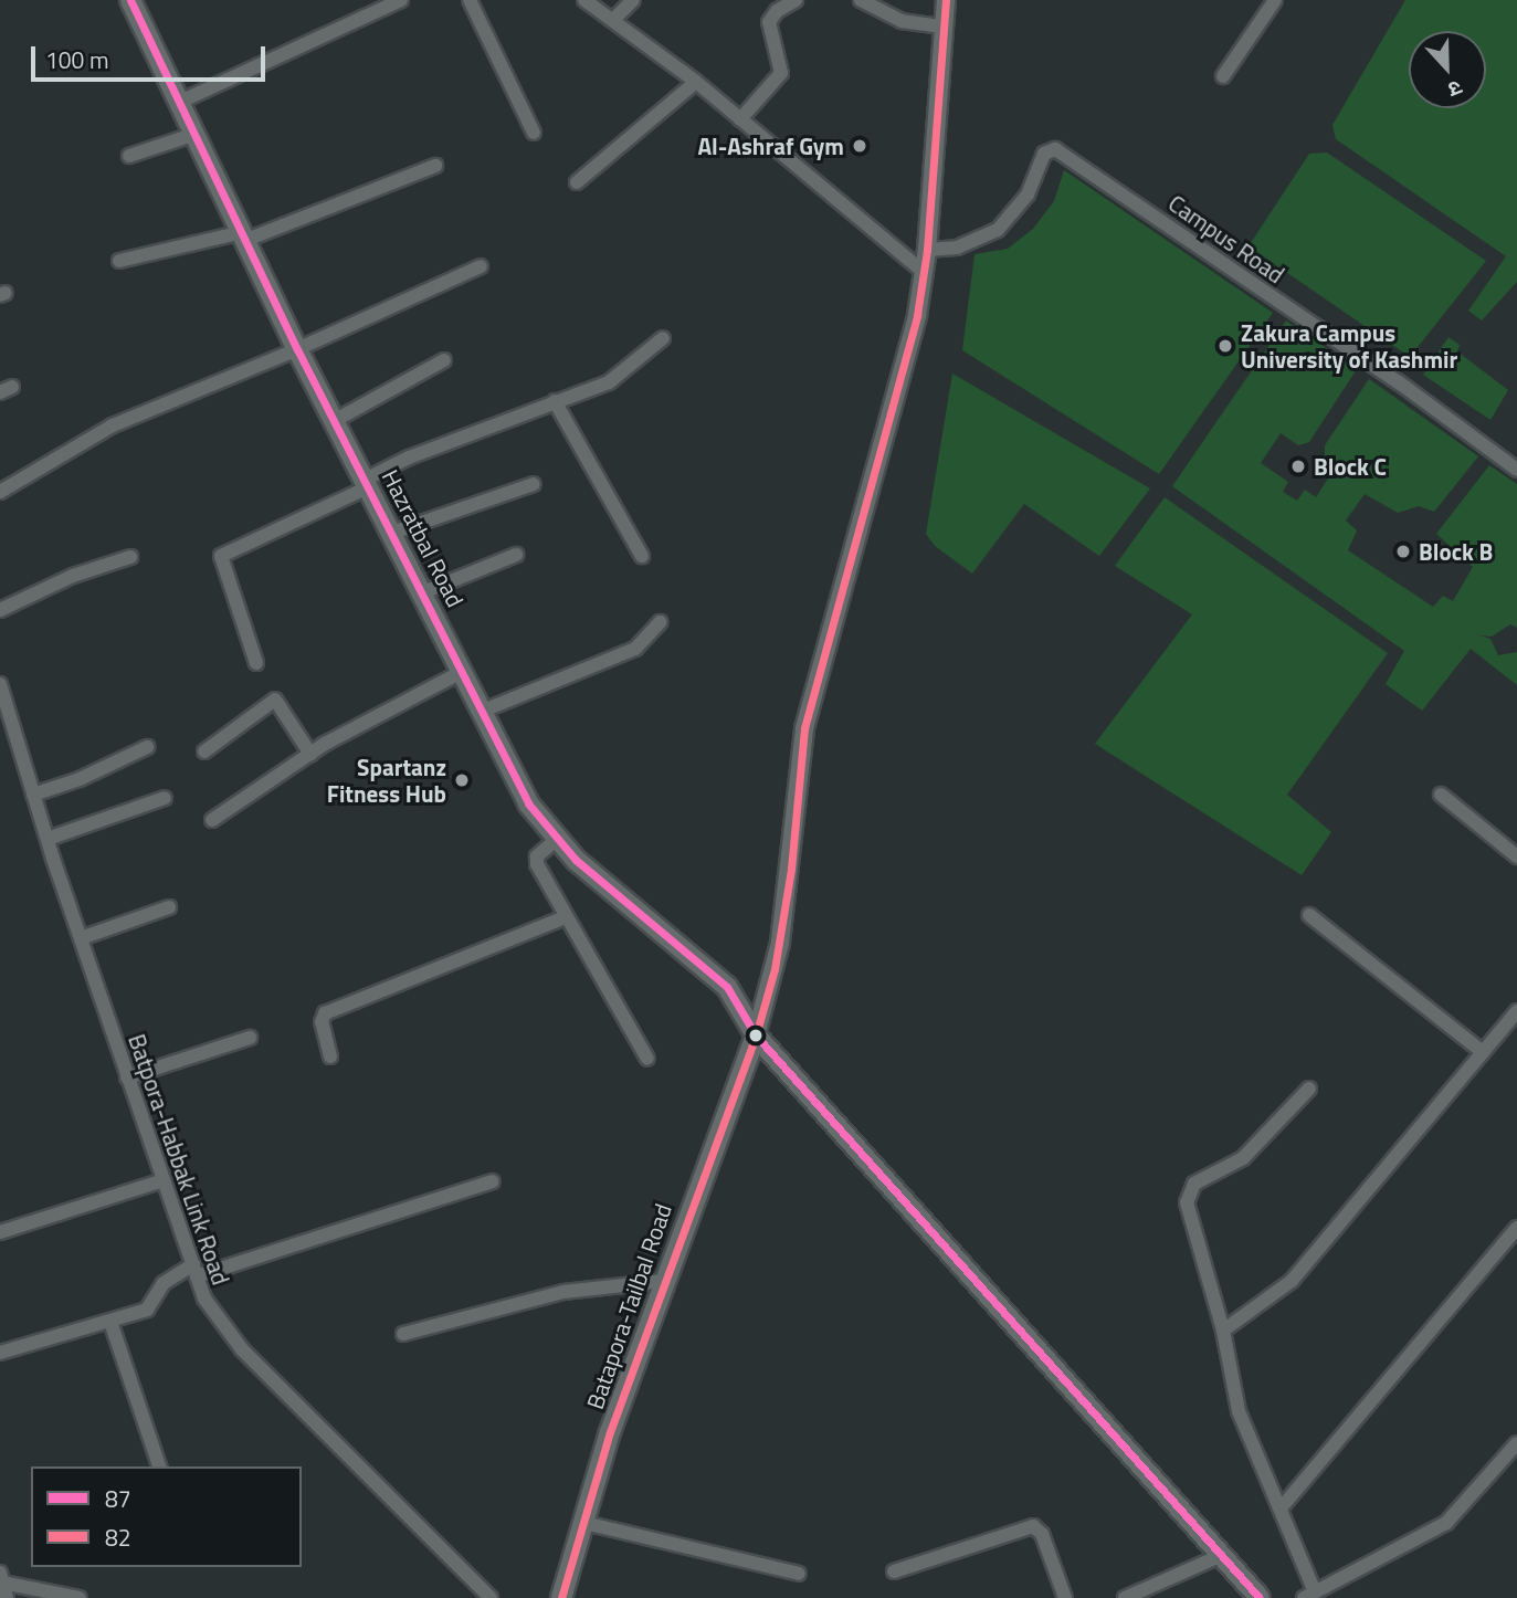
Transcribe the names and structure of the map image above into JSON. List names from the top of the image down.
{
  "streets": {
    "main road": ["Hazratbal Road", "Batapora-Tailbal Road"],
    "street": ["Campus Road", "Batpora-Habbak Link Road"]
  },
  "crossings": [
    ["Hazratbal Road", "Batapora-Tailbal Road"]
  ],
  "places": [
    "Al-Ashraf Gym",
    "Zakura Campus University of Kashmir",
    "Block C",
    "Block B",
    "Spartanz Fitness Hub"
  ],
  "lines": ["transit line 87", "transit line 82"],
  "legend": ["87", "82"],
  "scale_bar": "100 m",
  "north": "bottom"
}
